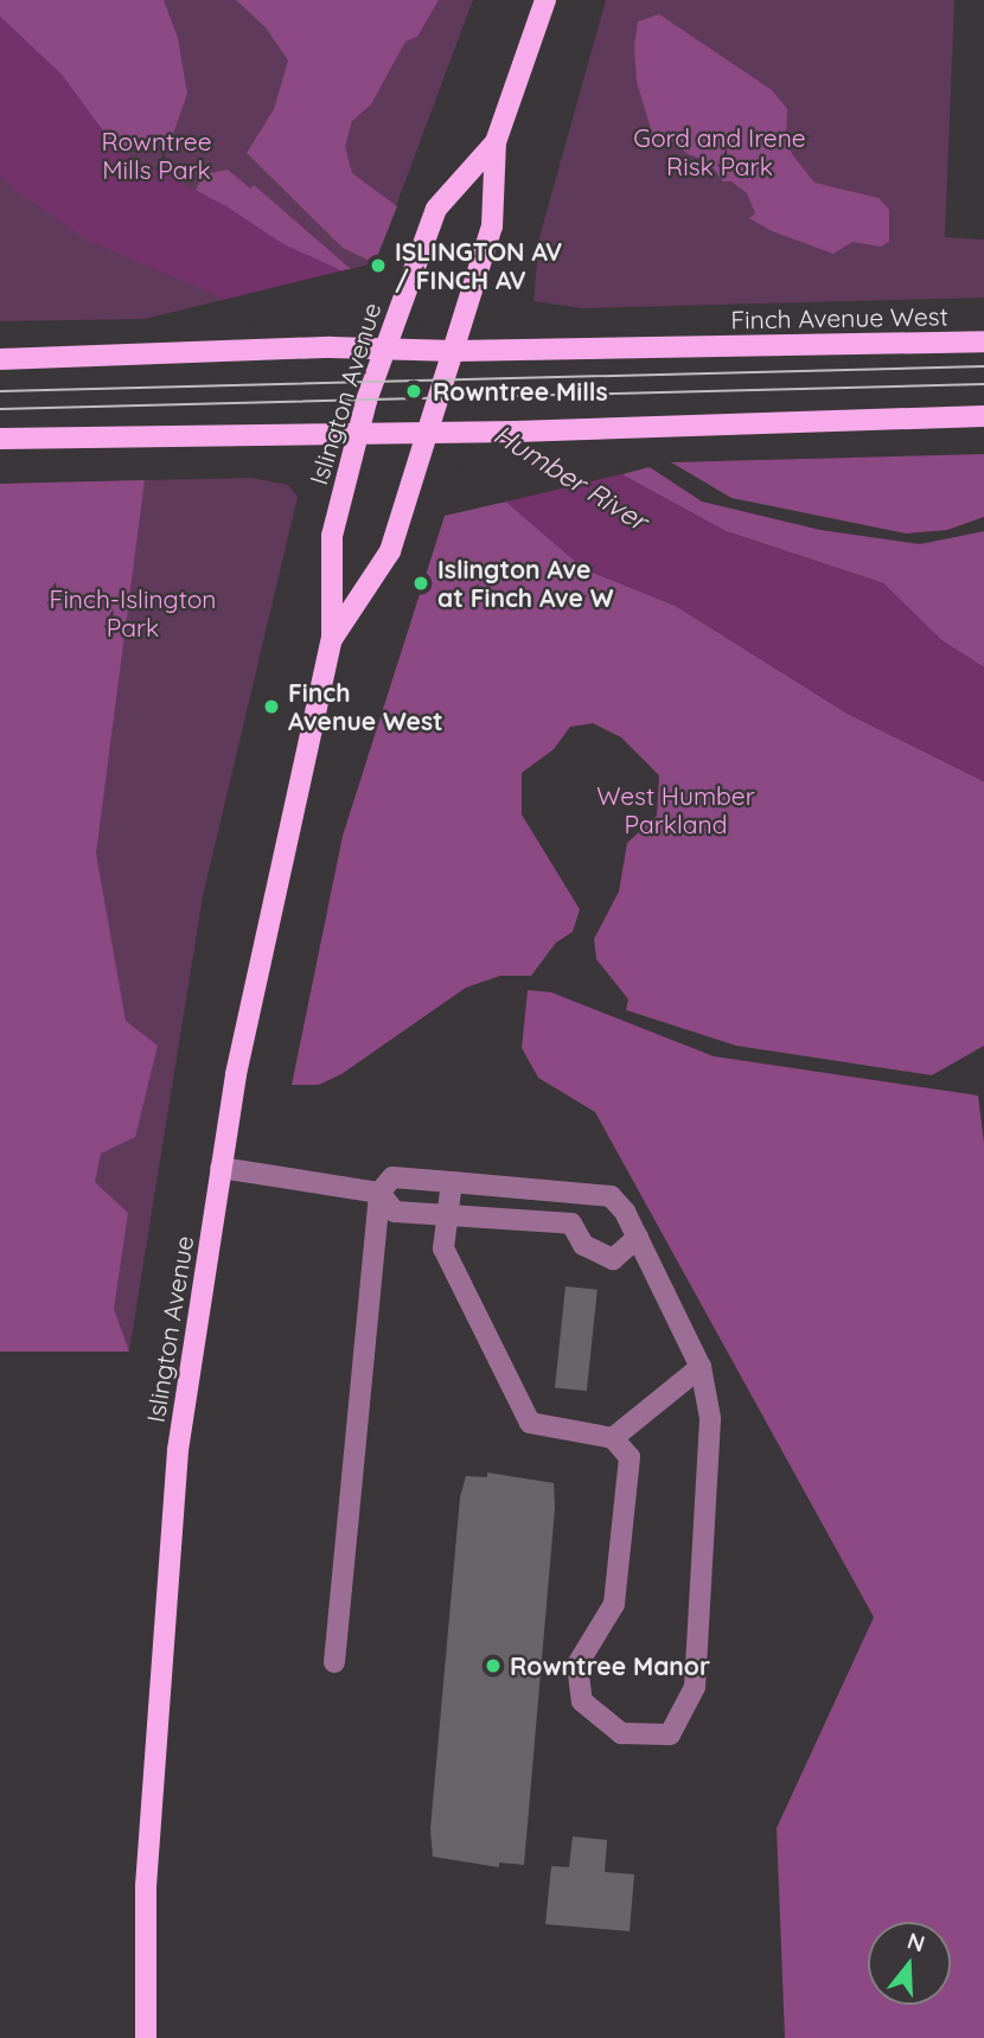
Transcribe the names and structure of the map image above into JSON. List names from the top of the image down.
{
  "streets": {
    "main road": ["Finch Avenue West", "Islington Avenue"]
  },
  "crossings": [
    ["Finch Avenue West", "Islington Avenue"]
  ],
  "water": ["Humber River"],
  "parks": [
    "Gord and Irene Risk Park",
    "Rowntree Mills Park",
    "Finch-Islington Park",
    "West Humber Parkland"
  ],
  "places": [
    "ISLINGTON AV / FINCH AV",
    "Rowntree Mills",
    "Islington Ave at Finch Ave W",
    "Finch Avenue West",
    "Rowntree Manor"
  ],
  "north": "top"
}
